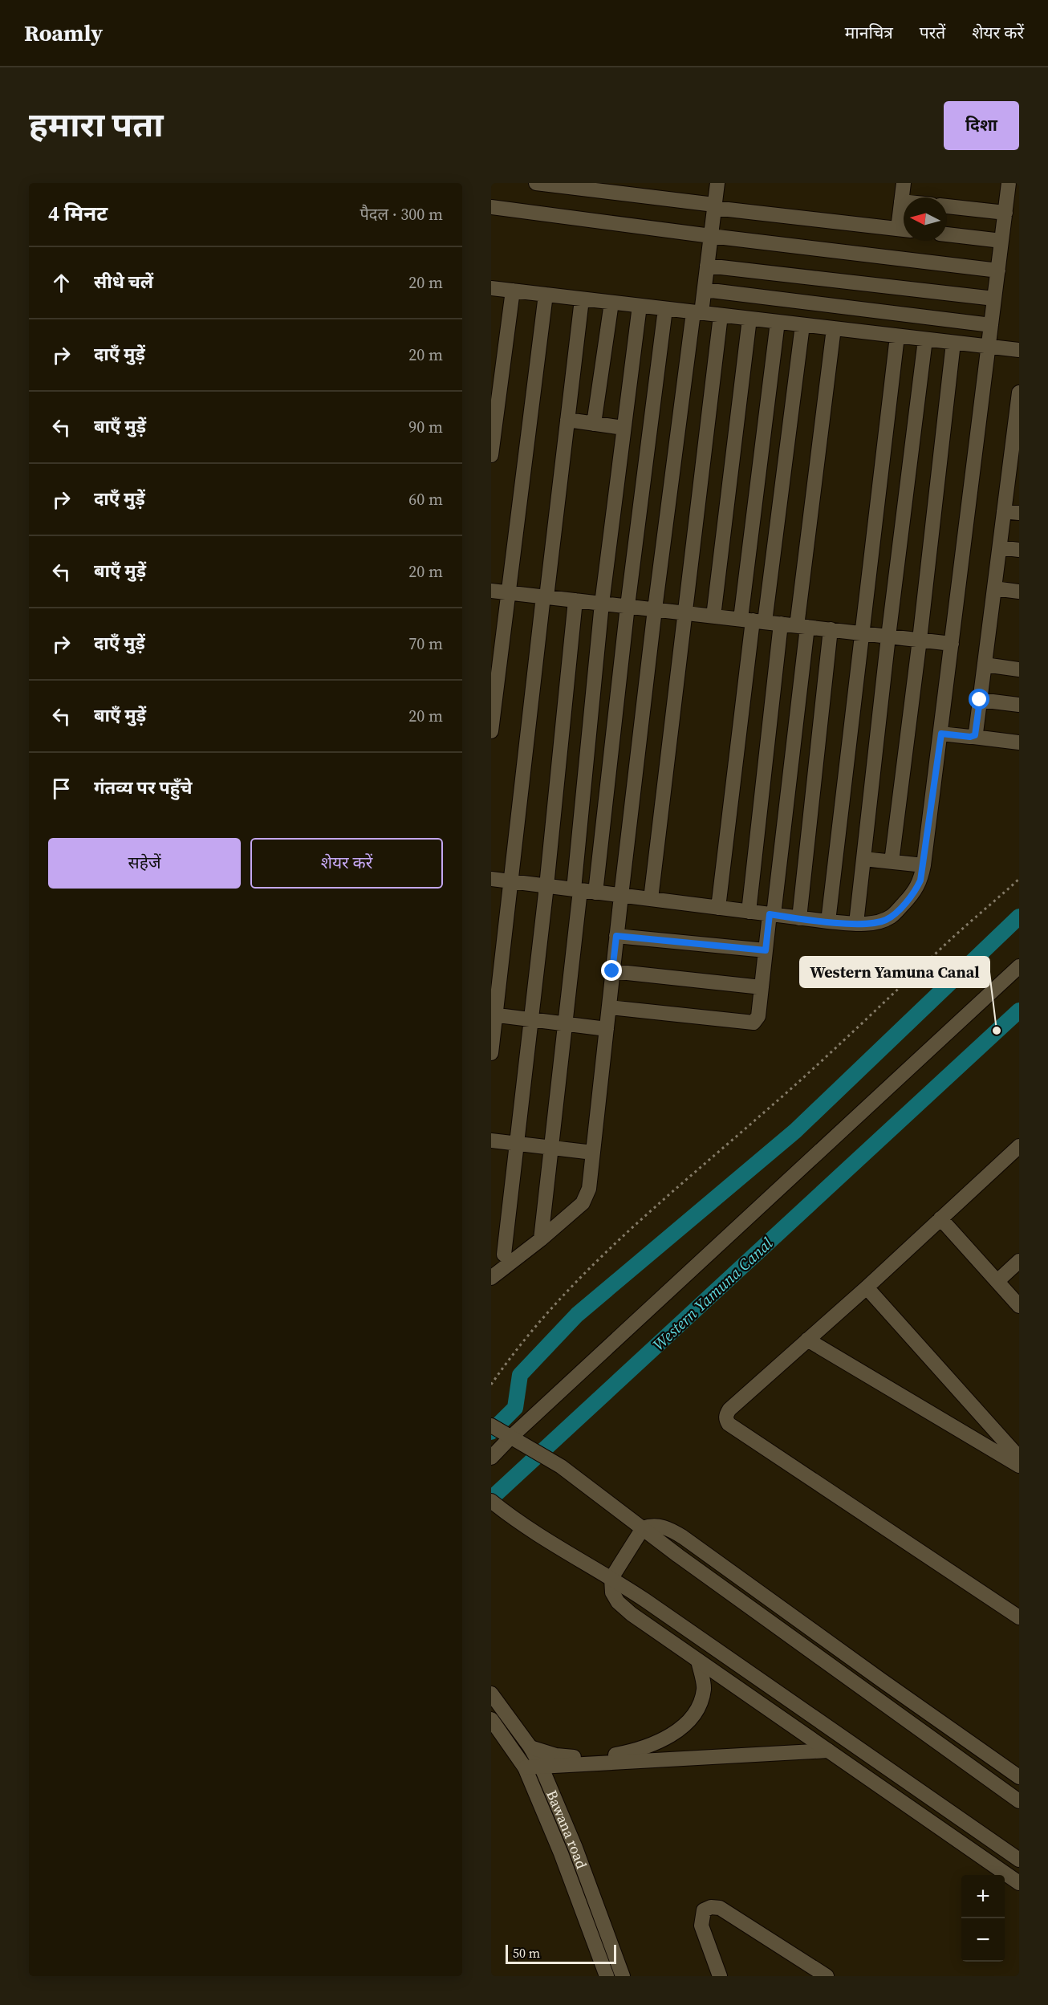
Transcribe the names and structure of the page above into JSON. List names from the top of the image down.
{
  "streets": {
    "street": ["Bawana road"]
  },
  "water": ["Western Yamuna Canal"],
  "places": ["Western Yamuna Canal"],
  "scale_bar": "50 m",
  "north": "left",
  "page": {
    "header": "Roamly",
    "nav": ["मानचित्र", "परतें", "शेयर करें"],
    "title": "हमारा पता",
    "buttons": [
      "दिशा",
      ["सहेजें", "शेयर करें"]
    ],
    "heading": ["4 मिनट", "पैदल · 300 m"],
    "list": [
      ["सीधे चलें", "20 m"],
      ["दाएँ मुड़ें", "20 m"],
      ["बाएँ मुड़ें", "90 m"],
      ["दाएँ मुड़ें", "60 m"],
      ["बाएँ मुड़ें", "20 m"],
      ["दाएँ मुड़ें", "70 m"],
      ["बाएँ मुड़ें", "20 m"],
      "गंतव्य पर पहुँचे"
    ],
    "map_buttons": ["+", "−"],
    "scale": "50 m"
  }
}
